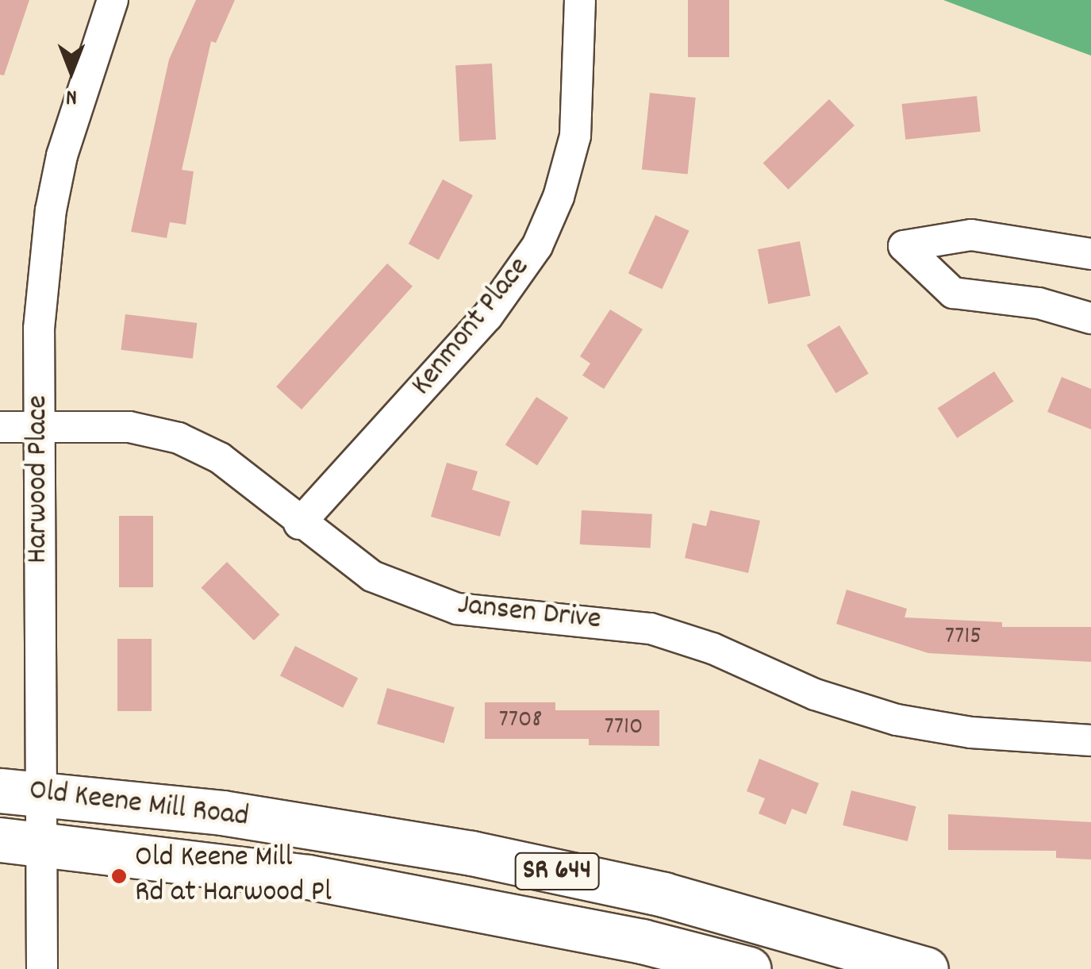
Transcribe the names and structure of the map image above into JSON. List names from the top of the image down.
{
  "streets": {
    "main road": ["Old Keene Mill Road", "SR 644"],
    "street": ["Kenmont Place", "Harwood Place", "Jansen Drive"]
  },
  "crossings": [
    ["Kenmont Place", "Jansen Drive"],
    ["Harwood Place", "Jansen Drive"],
    ["Harwood Place", "Old Keene Mill Road"]
  ],
  "places": ["Old Keene Mill Rd at Harwood Pl"],
  "house_numbers": ["7715", "7708", "7710"],
  "north": "bottom"
}
